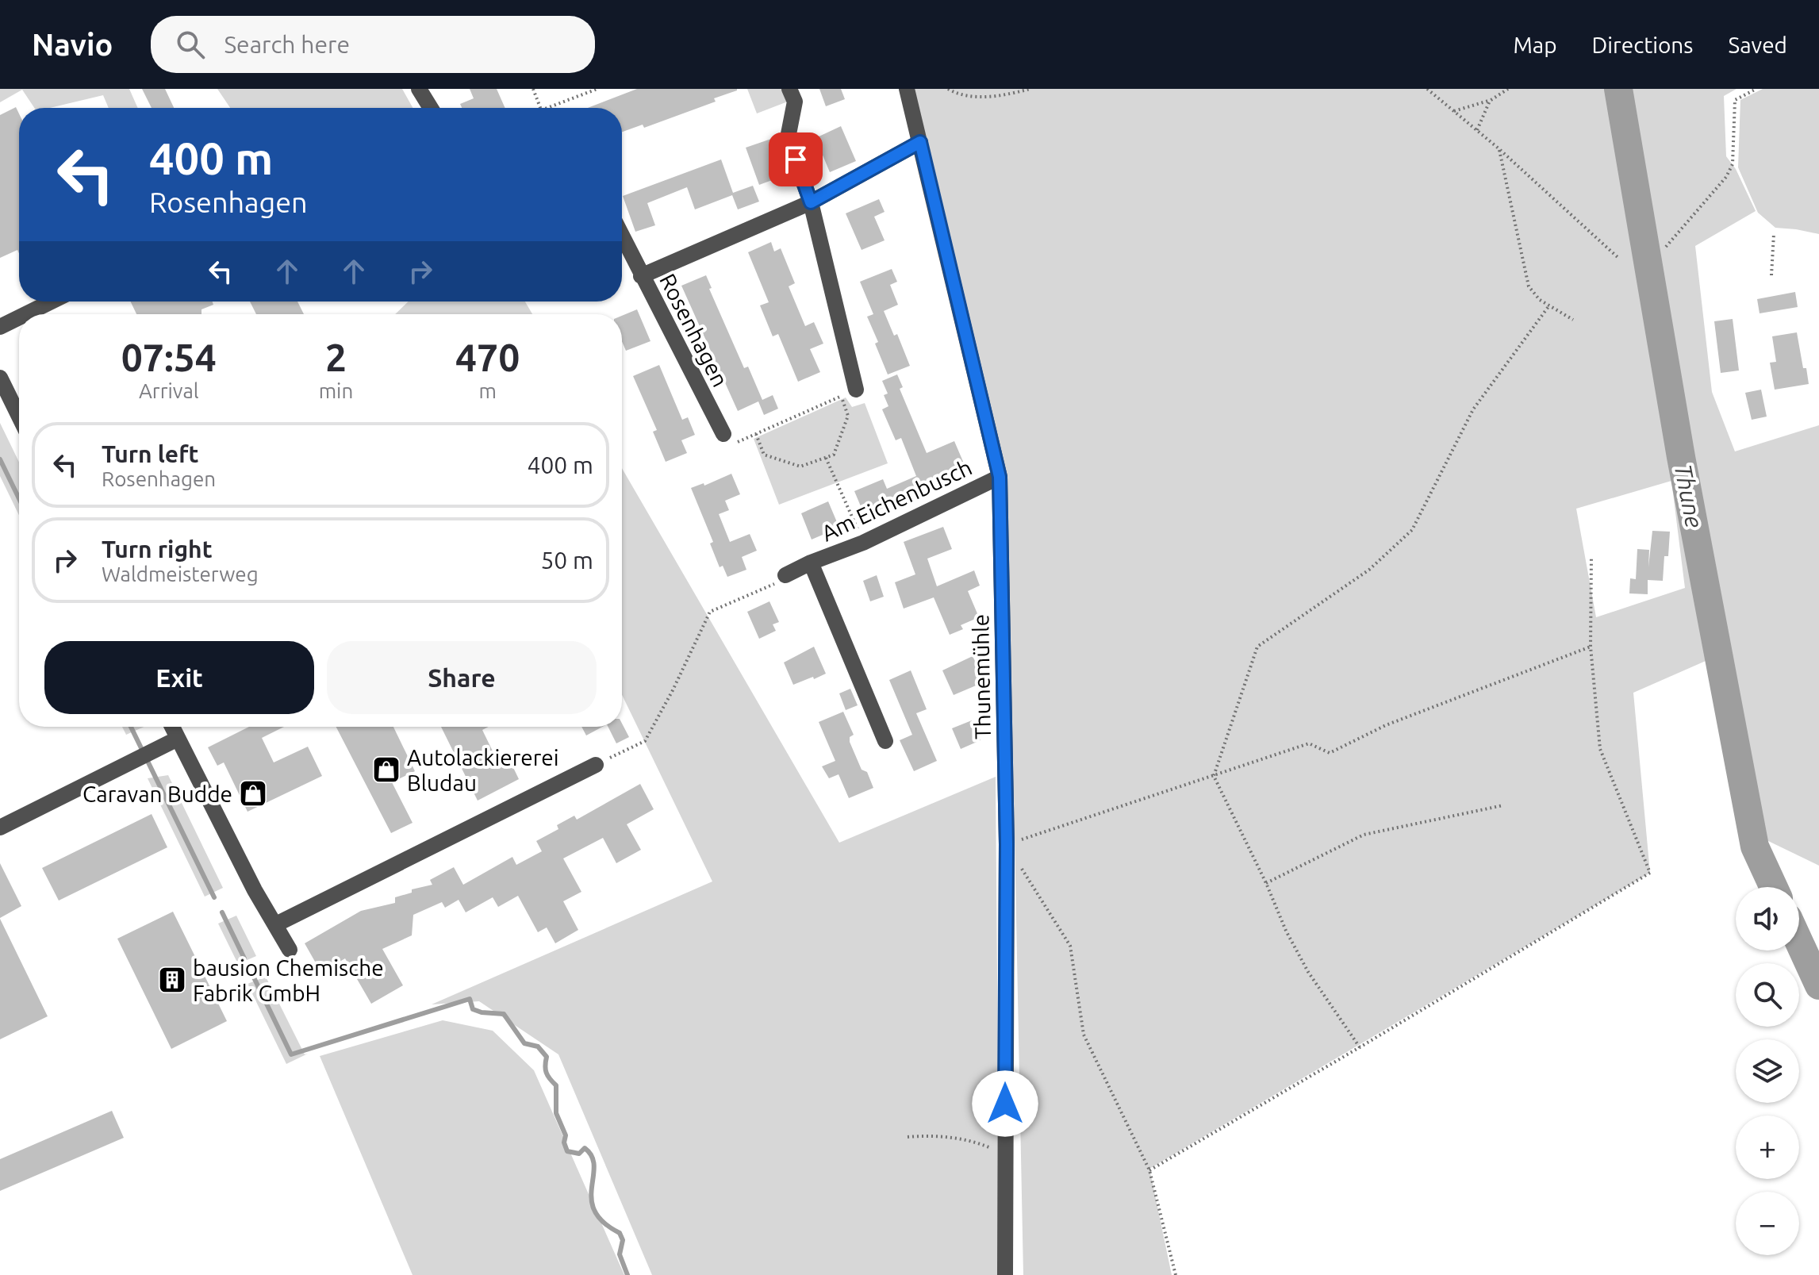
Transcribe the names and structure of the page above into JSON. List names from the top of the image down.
{
  "streets": {
    "street": ["Rosenhagen", "Am Eichenbusch", "Thunemühle"]
  },
  "crossings": [
    ["Rosenhagen", "Thunemühle"],
    ["Am Eichenbusch", "Thunemühle"]
  ],
  "water": ["Thune"],
  "places": {
    "shop": ["Autolackiererei Bludau", "Caravan Budde"],
    "building": ["bausion Chemische Fabrik GmbH"]
  },
  "page": {
    "header": "Navio",
    "search": "Search here",
    "nav": ["Map", "Directions", "Saved"],
    "turn": ["400 m", "Rosenhagen"],
    "eta": [
      "07:54",
      "Arrival",
      "2",
      "min",
      "470",
      "m"
    ],
    "list": [
      {
        "name": "Turn left",
        "note": "Rosenhagen",
        "value": "400 m"
      },
      {
        "name": "Turn right",
        "note": "Waldmeisterweg",
        "value": "50 m"
      }
    ],
    "buttons": ["Exit", "Share"],
    "map_buttons": ["+", "−"]
  }
}
